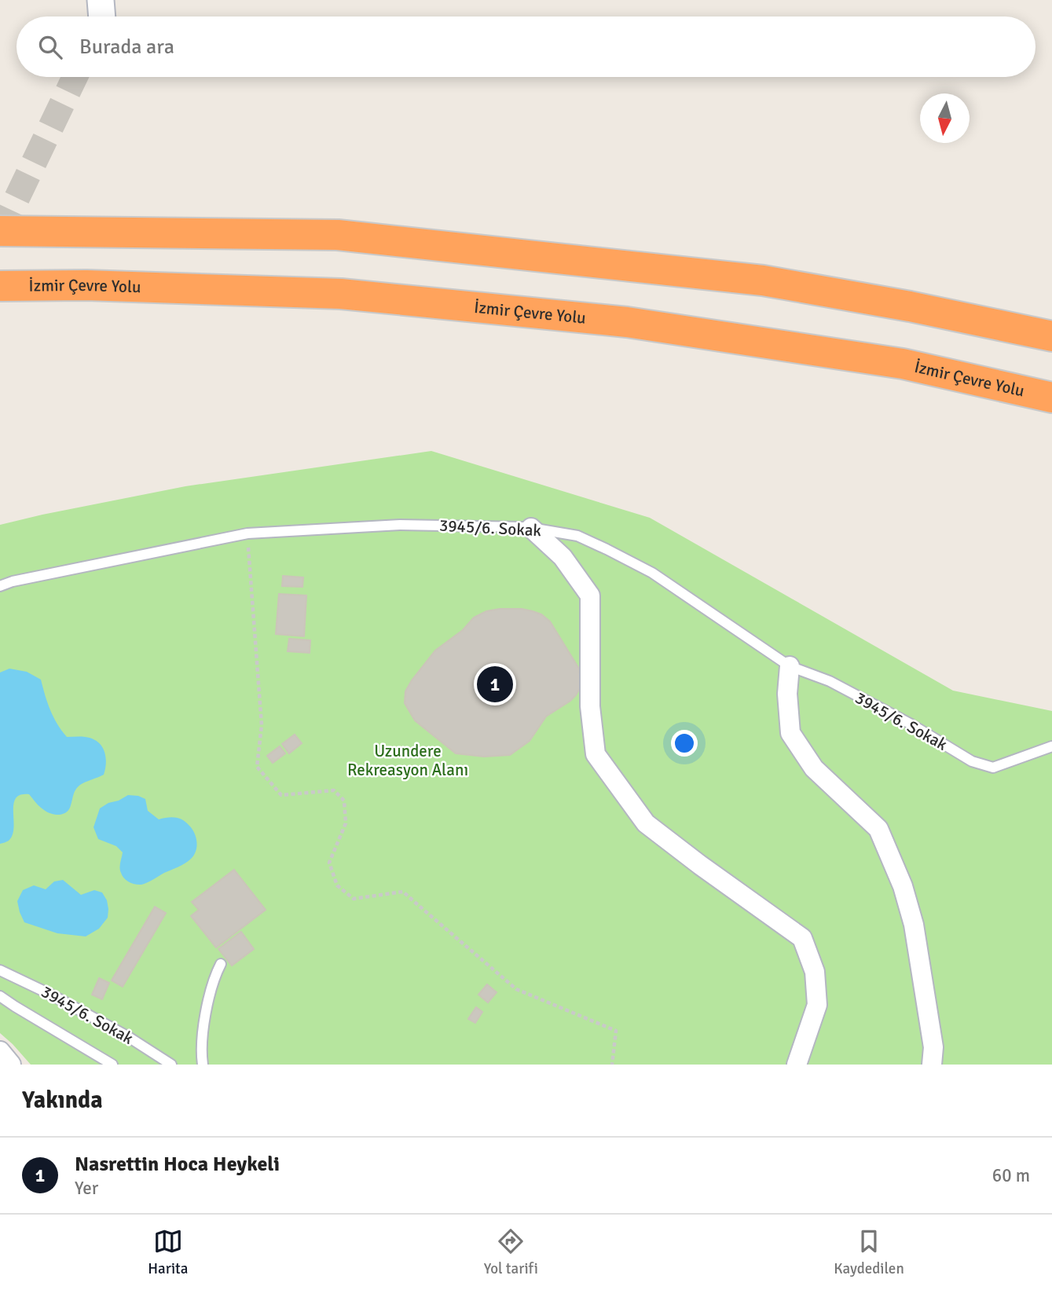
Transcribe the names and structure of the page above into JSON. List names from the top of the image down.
{
  "streets": {
    "highway": ["İzmir Çevre Yolu"],
    "lane": ["3945/6. Sokak"]
  },
  "parks": ["Uzundere Rekreasyon Alanı"],
  "north": "bottom",
  "page": {
    "search": "Burada ara",
    "pins": "1",
    "heading": "Yakında",
    "list": [
      {
        "mark": "1",
        "name": "Nasrettin Hoca Heykeli",
        "note": "Yer",
        "value": "60 m"
      }
    ],
    "nav": ["Harita", "Yol tarifi", "Kaydedilen"]
  }
}
